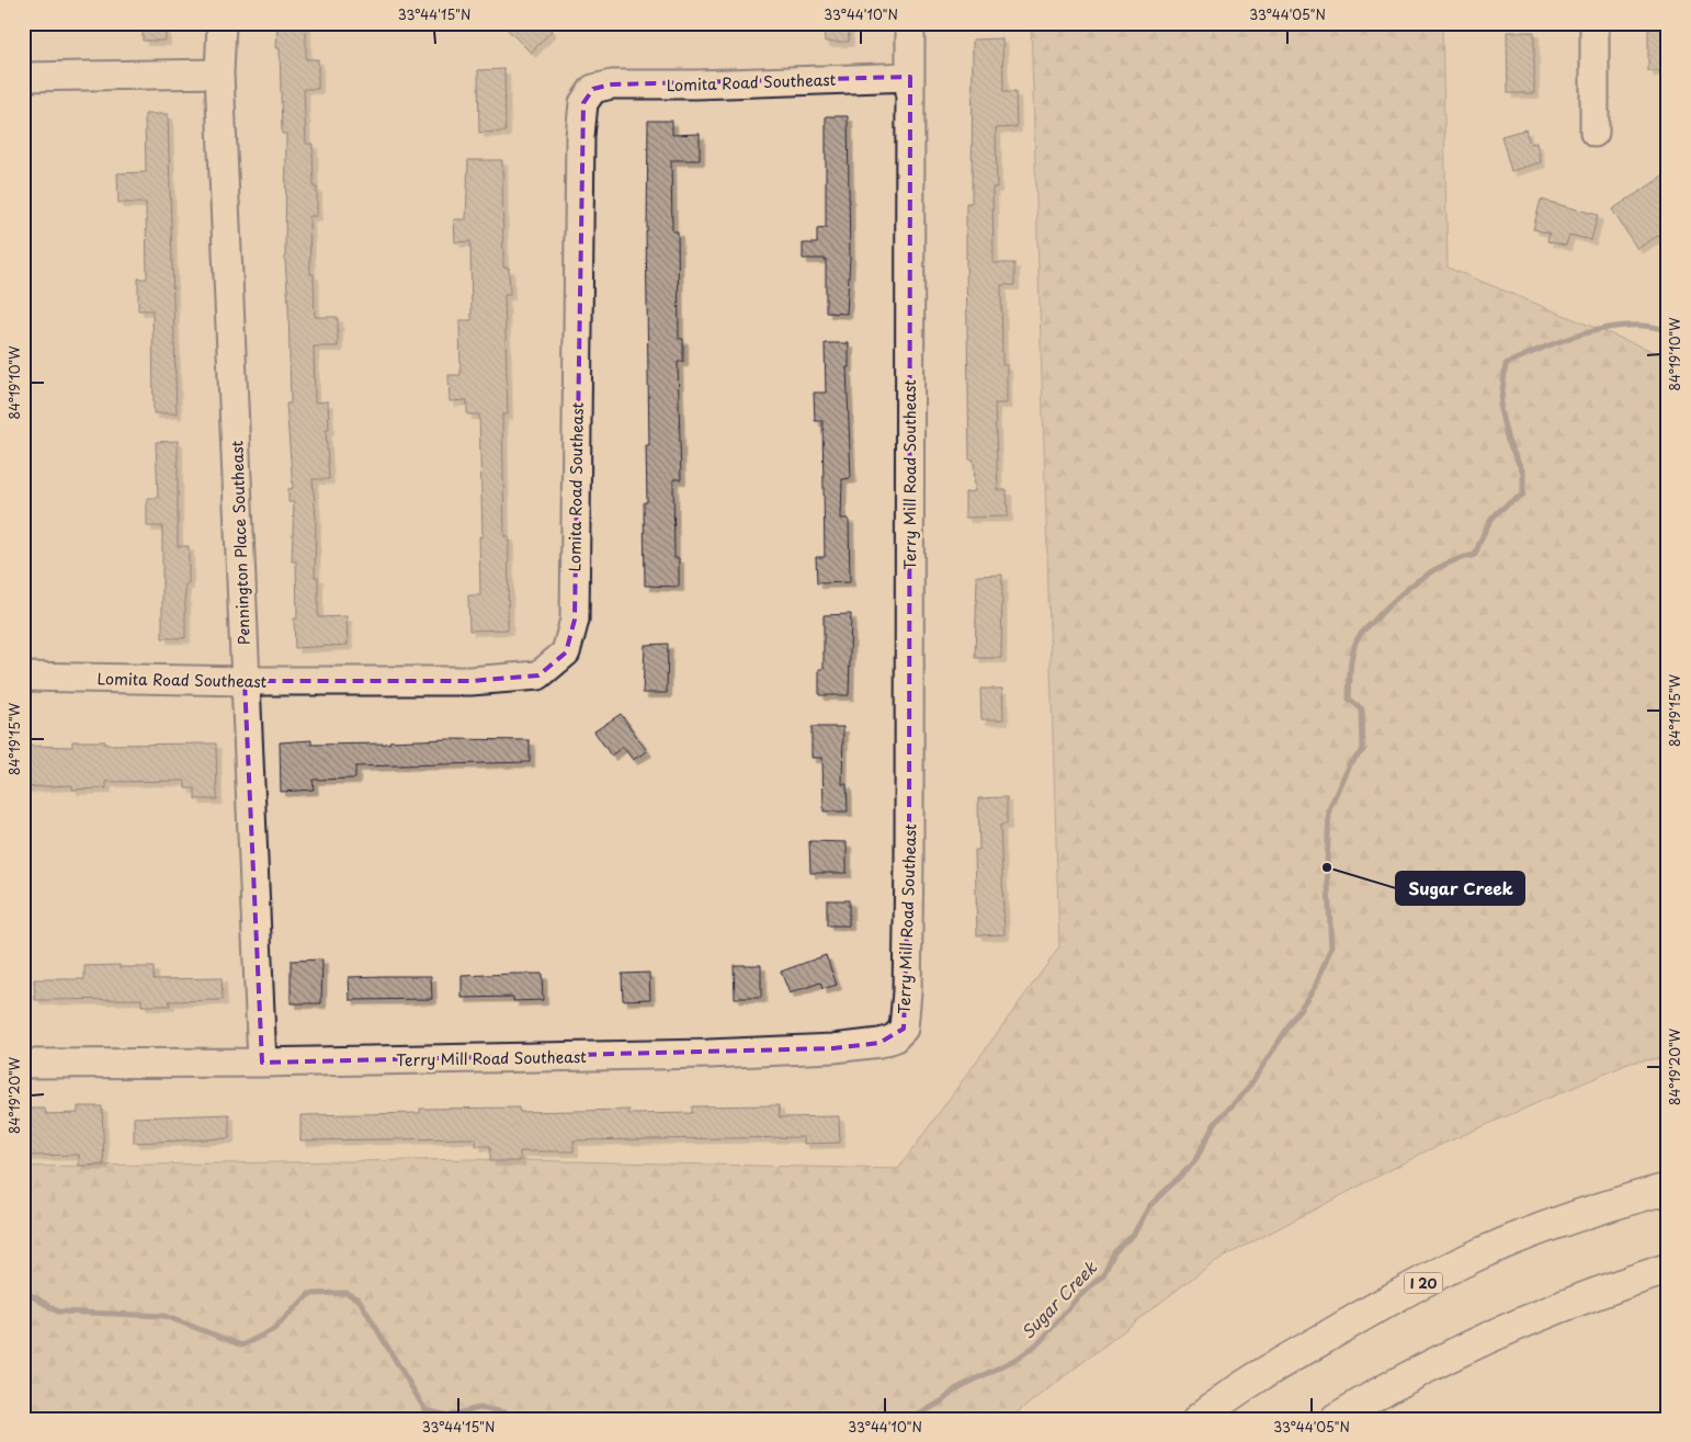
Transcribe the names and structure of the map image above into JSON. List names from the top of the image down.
{
  "streets": {
    "highway": ["I 20"],
    "street": ["Lomita Road Southeast", "Terry Mill Road Southeast", "Pennington Place Southeast"]
  },
  "crossings": [
    ["Lomita Road Southeast", "Terry Mill Road Southeast"],
    ["Lomita Road Southeast", "Pennington Place Southeast"],
    ["Terry Mill Road Southeast", "Pennington Place Southeast"]
  ],
  "water": ["Sugar Creek"],
  "places": ["Sugar Creek"],
  "coordinates": [
    "33°44'15\"N",
    "33°44'10\"N",
    "33°44'05\"N",
    "84°19'10\"W",
    "84°19'15\"W",
    "84°19'20\"W"
  ]
}
